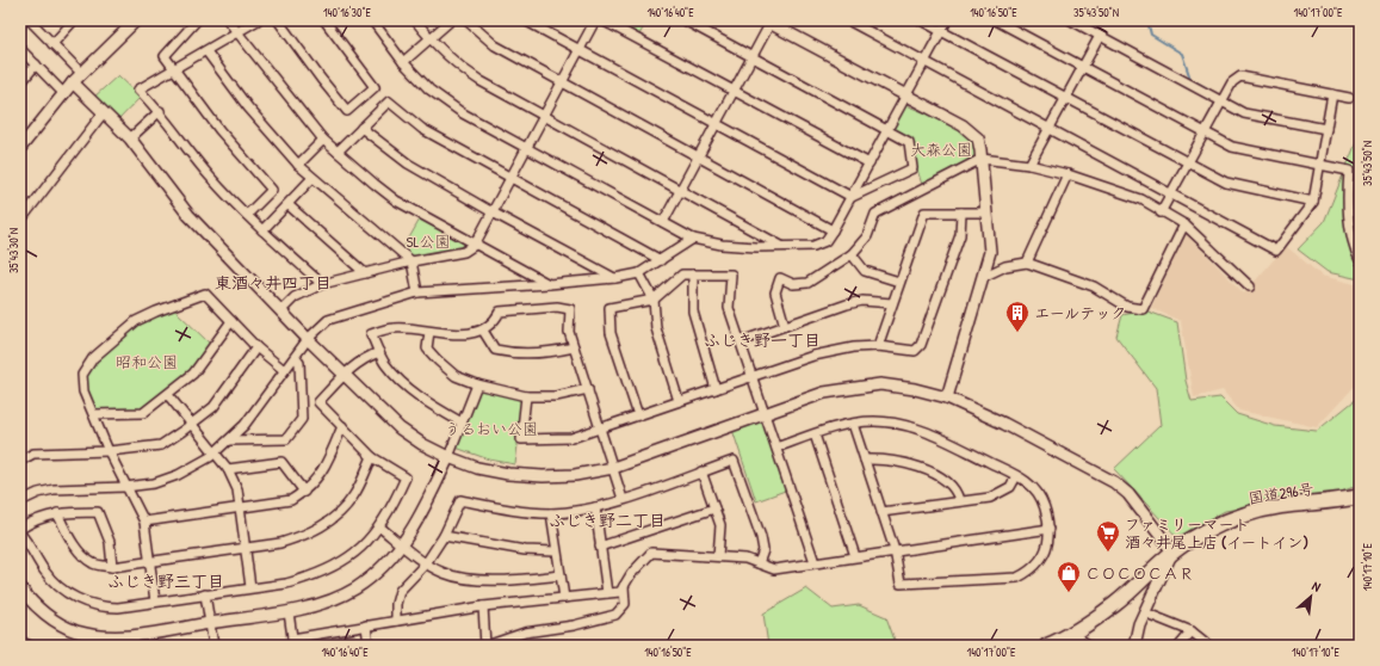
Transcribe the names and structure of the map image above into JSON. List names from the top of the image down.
{
  "streets": {
    "highway": ["国道296号"]
  },
  "districts": [
    "東酒々井四丁目",
    "ふじき野一丁目",
    "ふじき野二丁目",
    "ふじき野三丁目"
  ],
  "parks": [
    "大森公園",
    "SL公園",
    "昭和公園",
    "うるおい公園"
  ],
  "places": {
    "building": ["エールテック"],
    "supermarket": ["ファミリーマート 酒々井尾上店 (イートイン)"],
    "shop": ["ＣＯＣＯＣＡＲ"]
  },
  "north": "top right",
  "coordinates": [
    "140°16'30\"E",
    "140°16'40\"E",
    "140°16'50\"E",
    "35°43'50\"N",
    "140°17'00\"E",
    "35°43'30\"N",
    "140°17'10\"E"
  ]
}
